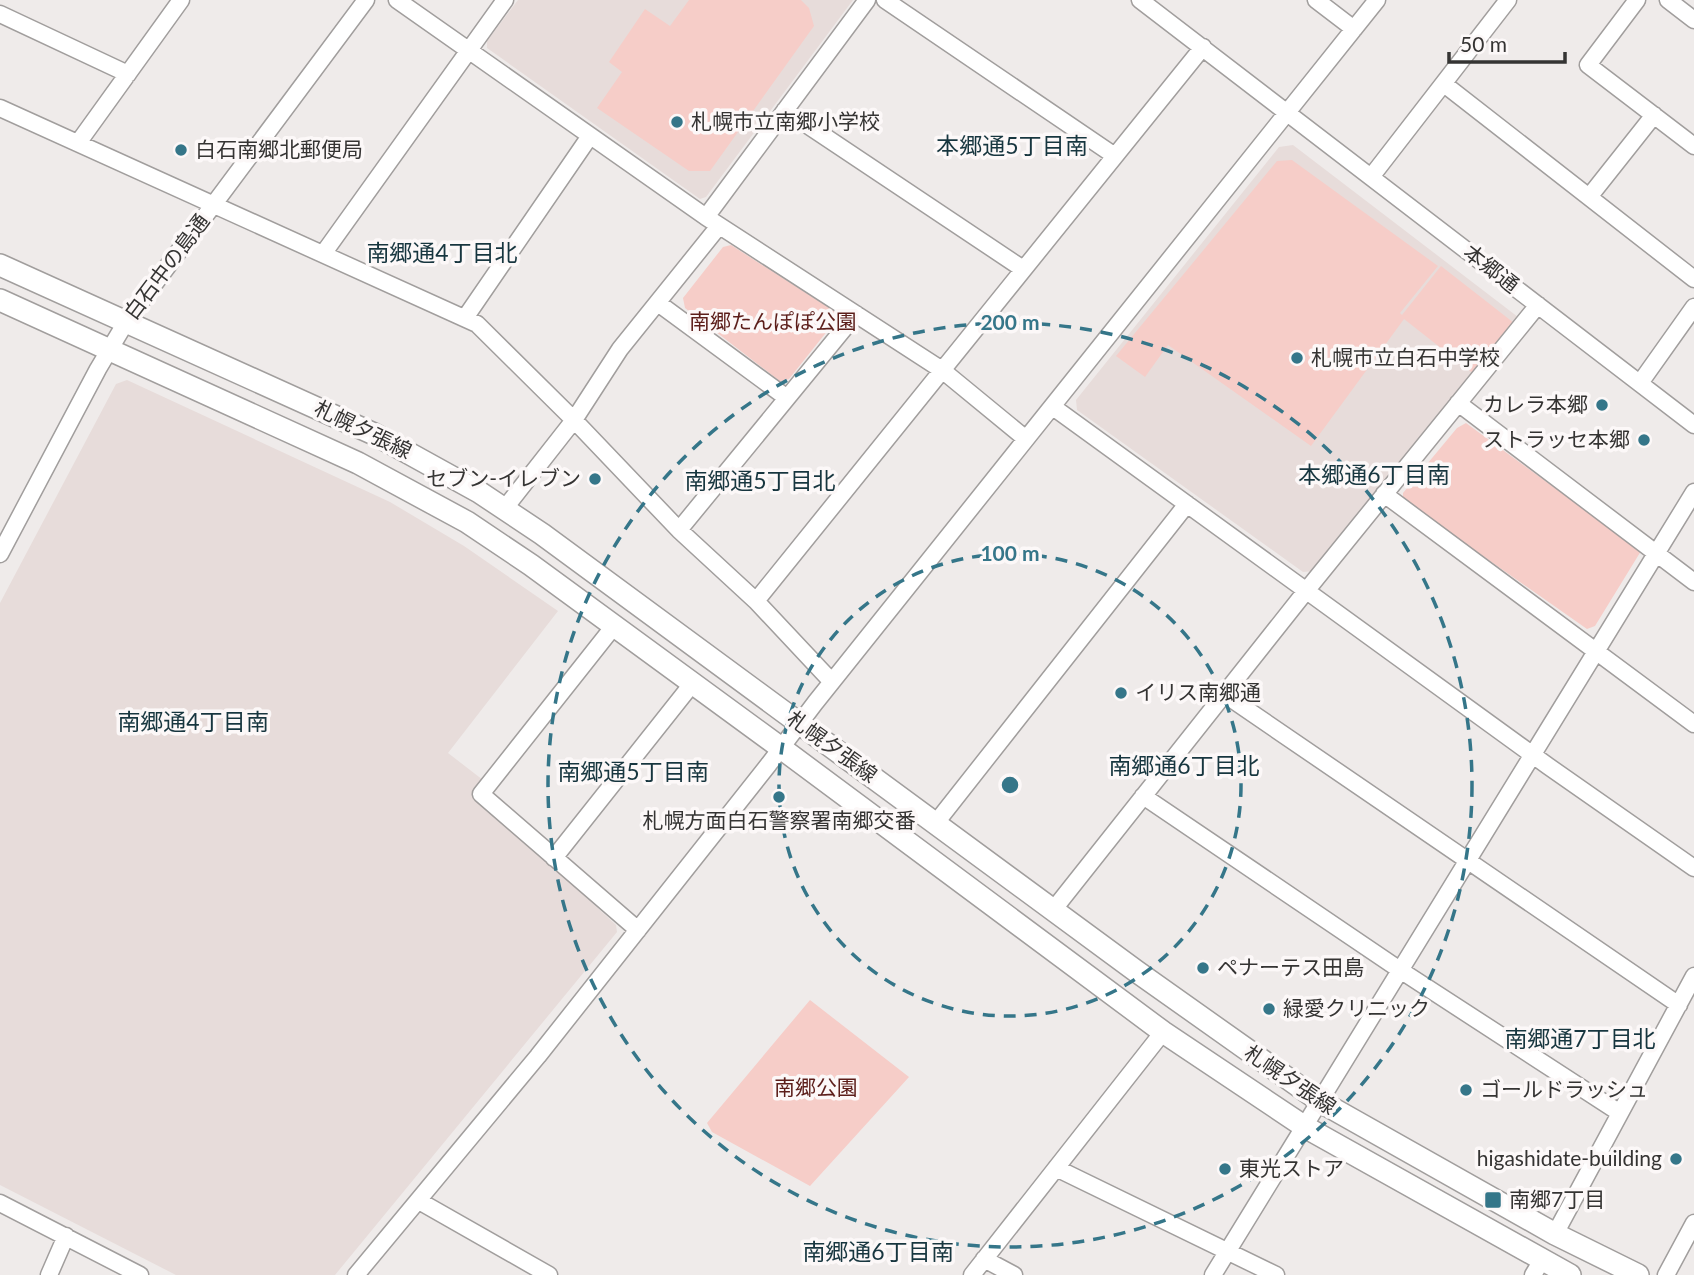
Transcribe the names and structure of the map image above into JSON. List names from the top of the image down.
{
  "streets": {
    "main road": ["札幌夕張線"],
    "street": ["白石中の島通", "本郷通"]
  },
  "crossings": [
    ["白石中の島通", "札幌夕張線"]
  ],
  "districts": [
    "本郷通5丁目南",
    "南郷通4丁目北",
    "本郷通6丁目南",
    "南郷通5丁目北",
    "南郷通4丁目南",
    "南郷通6丁目北",
    "南郷通5丁目南",
    "南郷通7丁目北",
    "南郷通6丁目南"
  ],
  "parks": ["南郷たんぽぽ公園", "南郷公園"],
  "places": {
    "other": [
      "札幌市立南郷小学校",
      "白石南郷北郵便局",
      "札幌市立白石中学校",
      "カレラ本郷",
      "ストラッセ本郷",
      "セブン-イレブン",
      "イリス南郷通",
      "札幌方面白石警察署南郷交番",
      "ペナーテス田島",
      "緑愛クリニック",
      "ゴールドラッシュ",
      "higashidate-building",
      "東光ストア"
    ],
    "transit": ["南郷7丁目"]
  },
  "scale_bar": "50 m",
  "rings": ["200 m", "100 m"]
}
